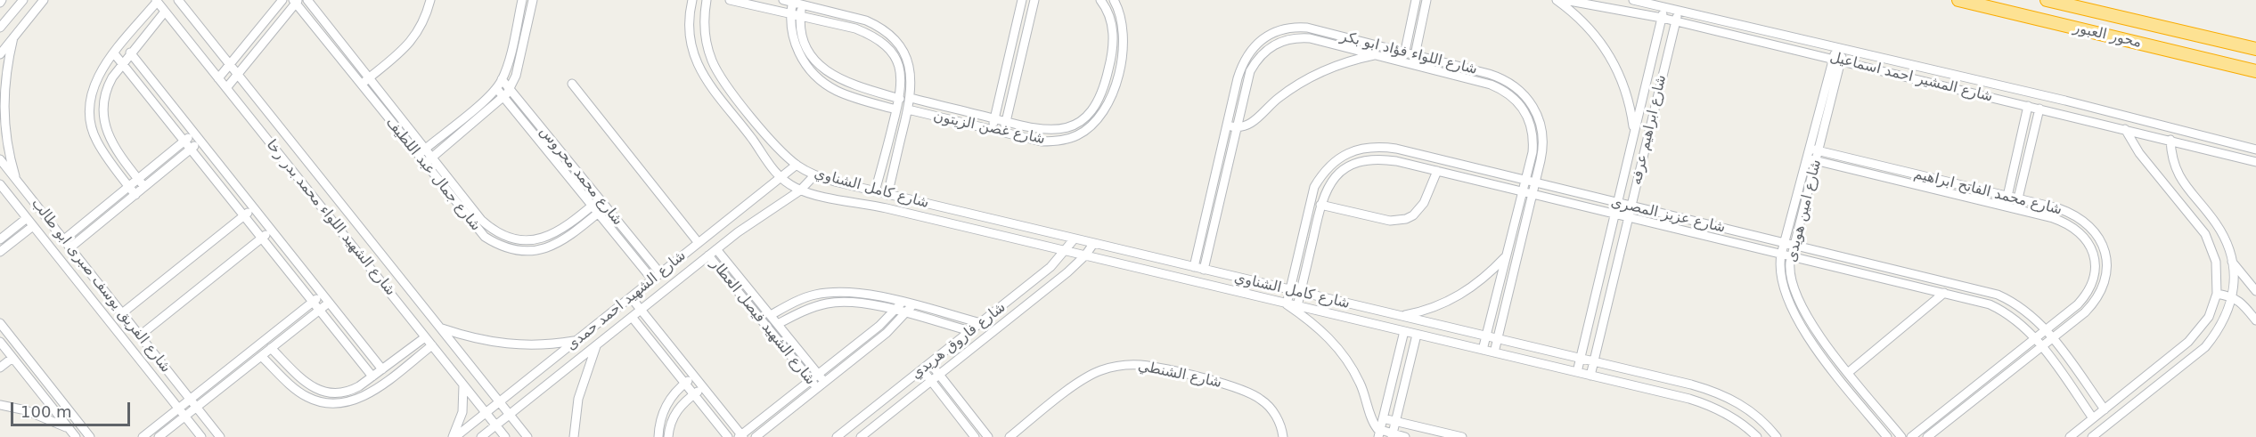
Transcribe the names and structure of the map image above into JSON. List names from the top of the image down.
{
  "streets": {
    "highway": ["محور العبور"],
    "street": [
      "شارع اللواء فؤاد ابو بكر",
      "شارع المشير احمد اسماعيل",
      "شارع غصن الزيتون",
      "شارع ابراهيم عرفه",
      "شارع جمال عبد اللطيف",
      "شارع محمد محروس",
      "شارع كامل الشناوي",
      "شارع محمد الفاتح ابراهيم",
      "شارع امين هويدى",
      "شارع عزيز المصرى",
      "شارع الشهيد اللواء محمد بدر رخا",
      "شارع الفريق يوسف صبرى ابو طالب",
      "شارع الشهيد احمد حمدى",
      "شارع الشهيد فيصل العطار",
      "شارع فاروق هريدي",
      "شارع الشنطي"
    ]
  },
  "crossings": [
    ["شارع اللواء فؤاد ابو بكر", "شارع كامل الشناوي"],
    ["شارع اللواء فؤاد ابو بكر", "شارع عزيز المصرى"],
    ["شارع المشير احمد اسماعيل", "شارع ابراهيم عرفه"],
    ["شارع المشير احمد اسماعيل", "شارع امين هويدى"],
    ["شارع ابراهيم عرفه", "شارع كامل الشناوي"],
    ["شارع ابراهيم عرفه", "شارع عزيز المصرى"],
    ["شارع جمال عبد اللطيف", "شارع محمد محروس"],
    ["شارع محمد محروس", "شارع الشهيد احمد حمدى"],
    ["شارع كامل الشناوي", "شارع عزيز المصرى"],
    ["شارع كامل الشناوي", "شارع الشهيد احمد حمدى"],
    ["شارع كامل الشناوي", "شارع فاروق هريدي"],
    ["شارع محمد الفاتح ابراهيم", "شارع امين هويدى"],
    ["شارع محمد الفاتح ابراهيم", "شارع عزيز المصرى"],
    ["شارع امين هويدى", "شارع عزيز المصرى"],
    ["شارع الشهيد اللواء محمد بدر رخا", "شارع الشهيد احمد حمدى"],
    ["شارع الشهيد احمد حمدى", "شارع الشهيد فيصل العطار"]
  ],
  "scale_bar": "100 m"
}
